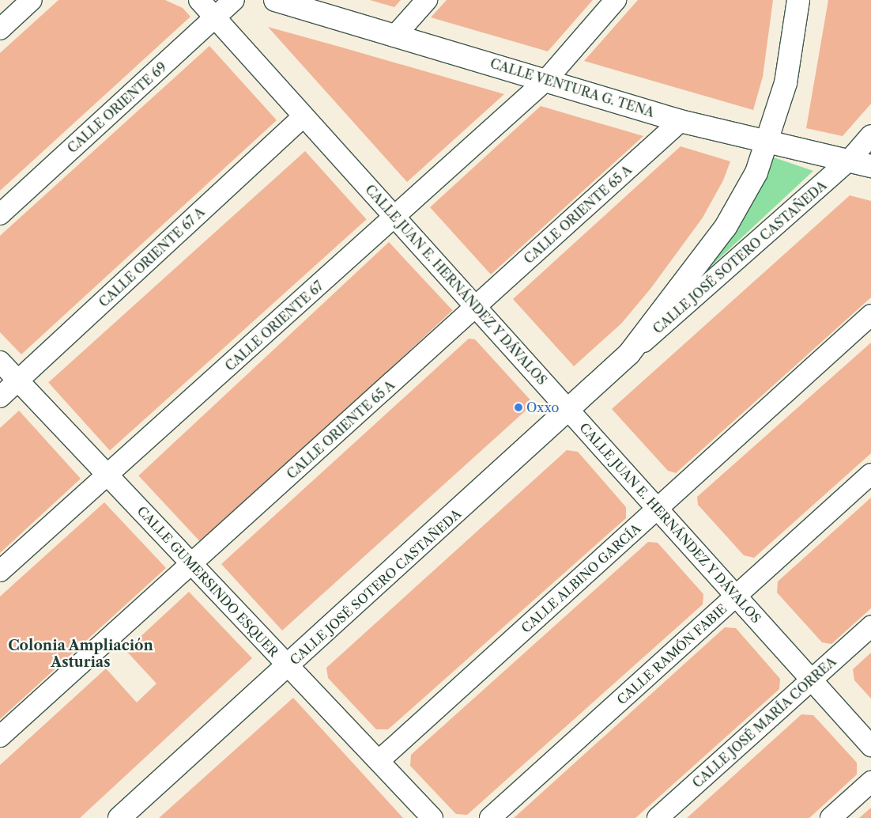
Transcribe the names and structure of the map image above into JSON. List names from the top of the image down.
{
  "streets": {
    "street": [
      "CALLE VENTURA G. TENA",
      "CALLE ORIENTE 69",
      "CALLE ORIENTE 65 A",
      "CALLE ORIENTE 67 A",
      "CALLE JOSÉ SOTERO CASTAÑEDA",
      "CALLE JUAN E. HERNÁNDEZ Y DÁVALOS",
      "CALLE ORIENTE 67",
      "CALLE ALBINO GARCÍA",
      "CALLE GUMERSINDO ESQUER",
      "CALLE RAMÓN FABIE",
      "CALLE JOSÉ MARÍA CORREA"
    ]
  },
  "crossings": [
    ["CALLE VENTURA G. TENA", "CALLE ORIENTE 65 A"],
    ["CALLE VENTURA G. TENA", "CALLE JOSÉ SOTERO CASTAÑEDA"],
    ["CALLE VENTURA G. TENA", "CALLE ORIENTE 67"],
    ["CALLE ORIENTE 69", "CALLE JUAN E. HERNÁNDEZ Y DÁVALOS"],
    ["CALLE ORIENTE 65 A", "CALLE JUAN E. HERNÁNDEZ Y DÁVALOS"],
    ["CALLE ORIENTE 65 A", "CALLE GUMERSINDO ESQUER"],
    ["CALLE ORIENTE 67 A", "CALLE JUAN E. HERNÁNDEZ Y DÁVALOS"],
    ["CALLE ORIENTE 67 A", "CALLE GUMERSINDO ESQUER"],
    ["CALLE JOSÉ SOTERO CASTAÑEDA", "CALLE JUAN E. HERNÁNDEZ Y DÁVALOS"],
    ["CALLE JOSÉ SOTERO CASTAÑEDA", "CALLE GUMERSINDO ESQUER"],
    ["CALLE JUAN E. HERNÁNDEZ Y DÁVALOS", "CALLE ORIENTE 67"],
    ["CALLE JUAN E. HERNÁNDEZ Y DÁVALOS", "CALLE ALBINO GARCÍA"],
    ["CALLE JUAN E. HERNÁNDEZ Y DÁVALOS", "CALLE RAMÓN FABIE"],
    ["CALLE JUAN E. HERNÁNDEZ Y DÁVALOS", "CALLE JOSÉ MARÍA CORREA"],
    ["CALLE ORIENTE 67", "CALLE GUMERSINDO ESQUER"],
    ["CALLE ALBINO GARCÍA", "CALLE GUMERSINDO ESQUER"]
  ],
  "districts": ["Colonia Ampliación Asturias"],
  "places": ["Oxxo"]
}
